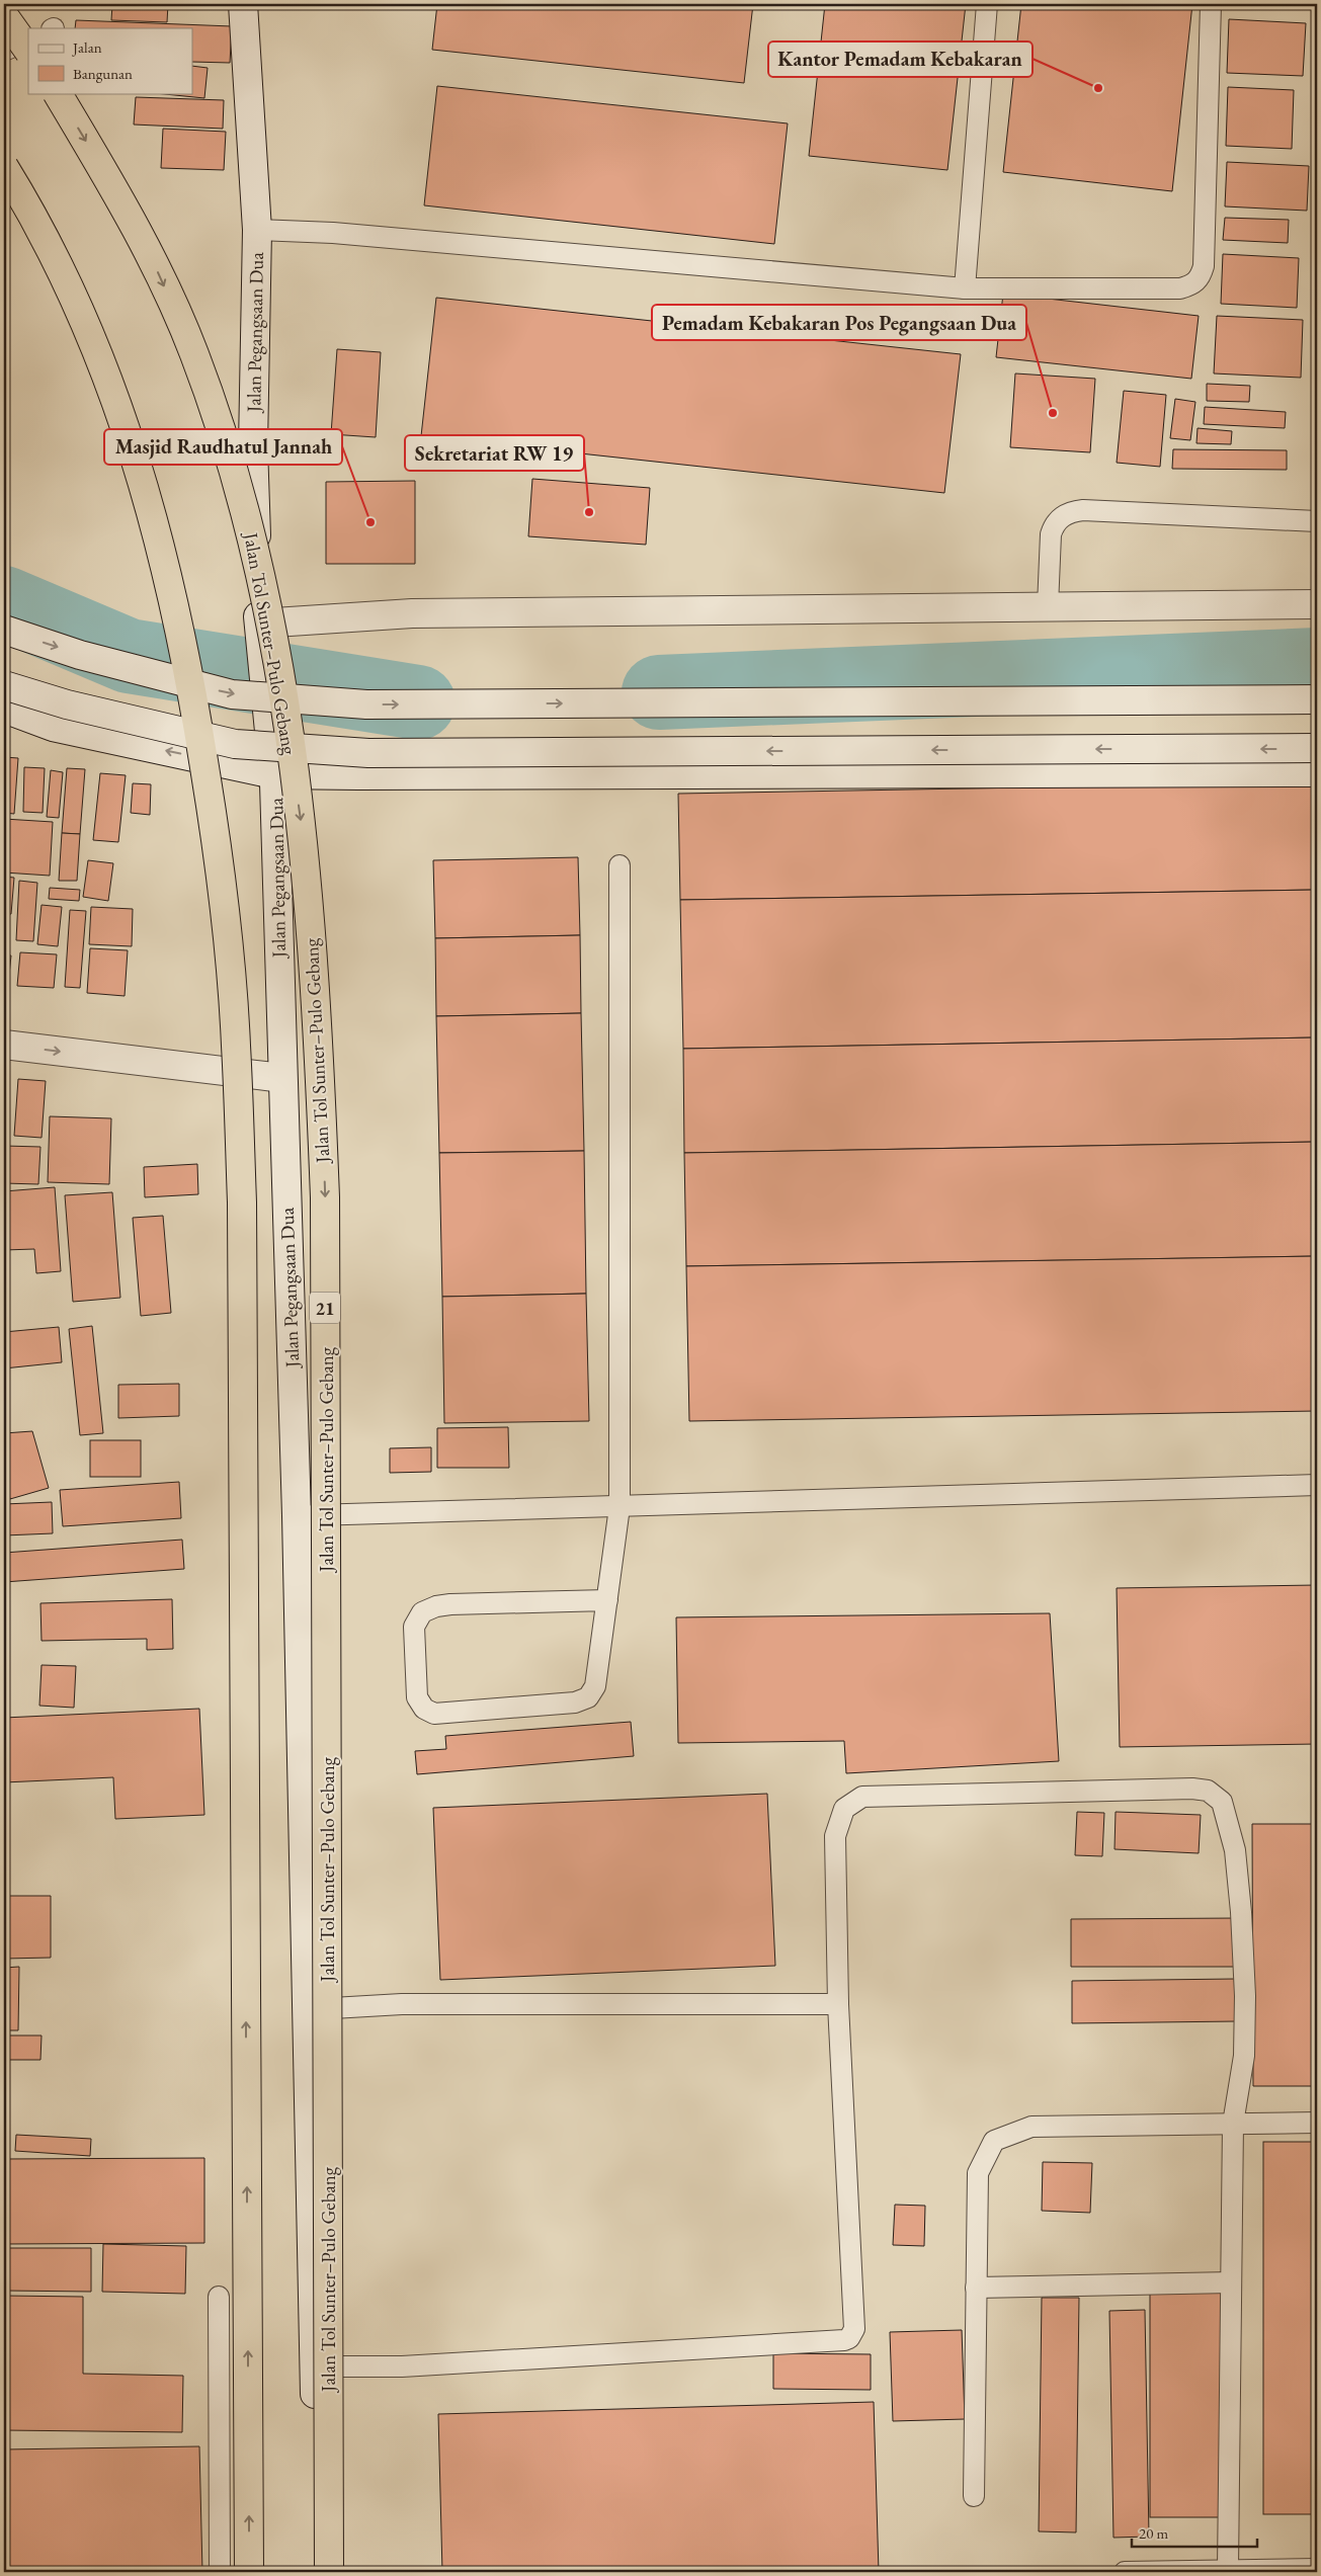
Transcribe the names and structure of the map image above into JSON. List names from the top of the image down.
{
  "streets": {
    "highway": ["Jalan Tol Sunter–Pulo Gebang", "21"],
    "main road": ["Jalan Pegangsaan Dua"]
  },
  "places": [
    "Kantor Pemadam Kebakaran",
    "Pemadam Kebakaran Pos Pegangsaan Dua",
    "Sekretariat RW 19",
    "Masjid Raudhatul Jannah"
  ],
  "legend": ["Jalan", "Bangunan"],
  "scale_bar": "20 m"
}
